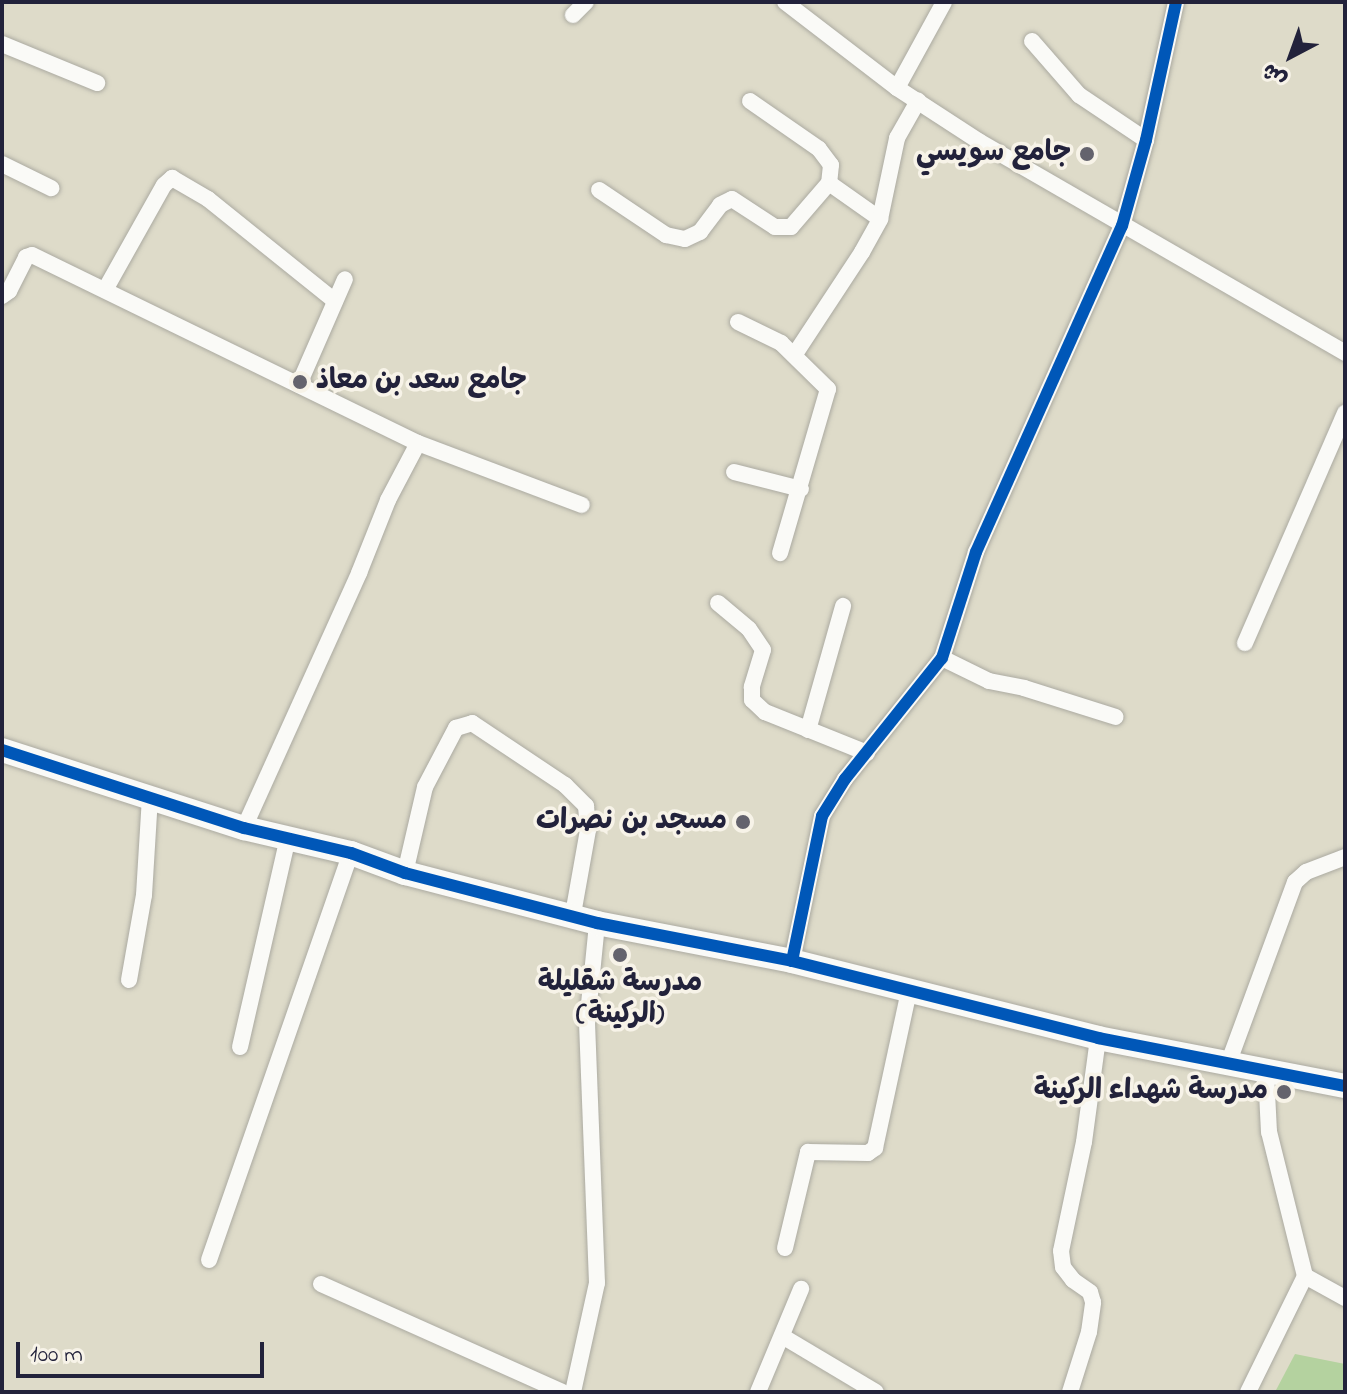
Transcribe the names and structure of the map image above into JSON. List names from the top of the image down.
{
  "places": [
    "جامع سويسي",
    "جامع سعد بن معاذ",
    "مسجد بن نصرات",
    "مدرسة شقليلة (الركينة)",
    "مدرسة شهداء الركينة"
  ],
  "scale_bar": "100 m",
  "north": "bottom left"
}
